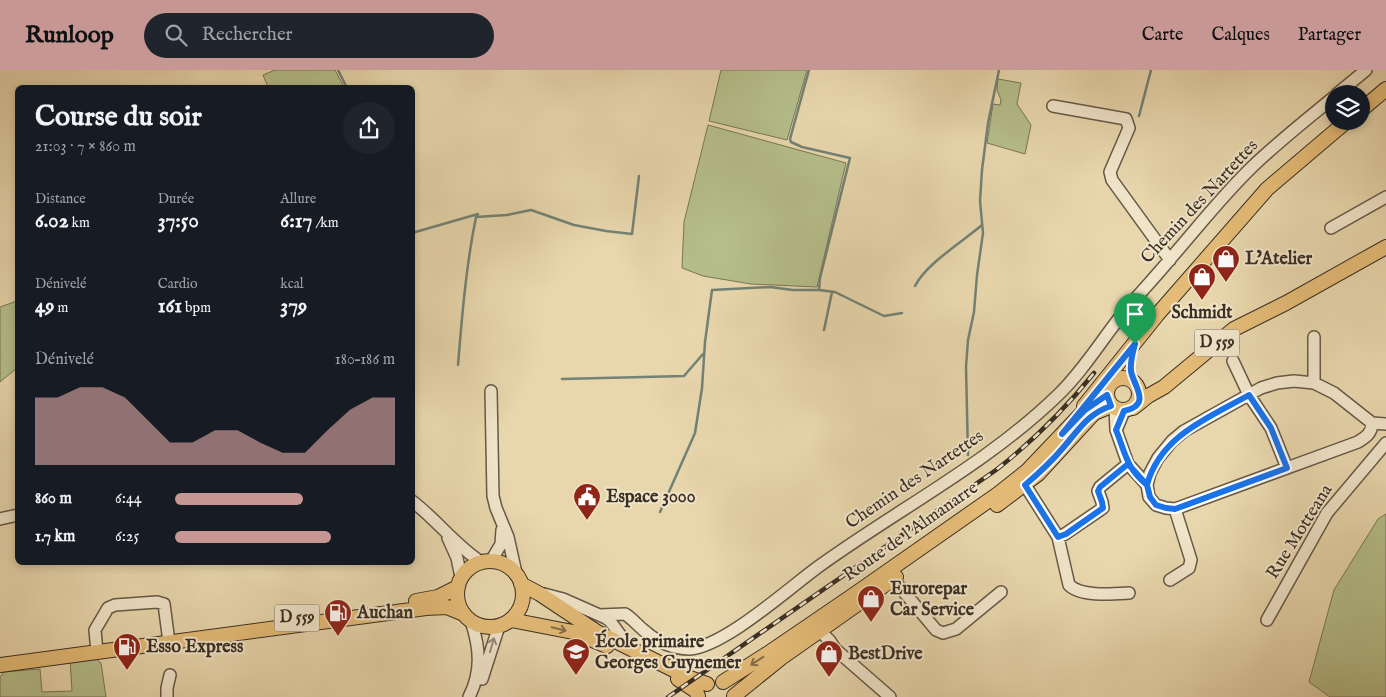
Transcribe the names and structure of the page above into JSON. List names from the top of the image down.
{
  "streets": {
    "main road": ["D 559", "Route de l'Almanarre"],
    "street": ["Chemin des Nartettes", "Rue Motteana"]
  },
  "places": {
    "shop": [
      "L’Atelier",
      "Schmidt",
      "Eurorepar Car Service",
      "BestDrive"
    ],
    "public building": ["Espace 3000"],
    "fuel station": ["Auchan", "Esso Express"],
    "school or university": ["École primaire Georges Guynemer"]
  },
  "page": {
    "header": "Runloop",
    "search": "Rechercher",
    "nav": ["Carte", "Calques", "Partager"],
    "heading": ["Course du soir", "21:03 · 7 × 860 m"],
    "stats": [
      ["Distance", "6.02 km"],
      ["Durée", "37:50"],
      ["Allure", "6:17 /km"],
      ["Dénivelé", "49 m"],
      ["Cardio", "161 bpm"],
      ["kcal", "379"]
    ],
    "chart": ["Dénivelé", "180–186 m"],
    "list": [
      {
        "name": "860 m",
        "note": "6:44"
      },
      {
        "name": "1.7 km",
        "note": "6:25"
      }
    ]
  }
}
